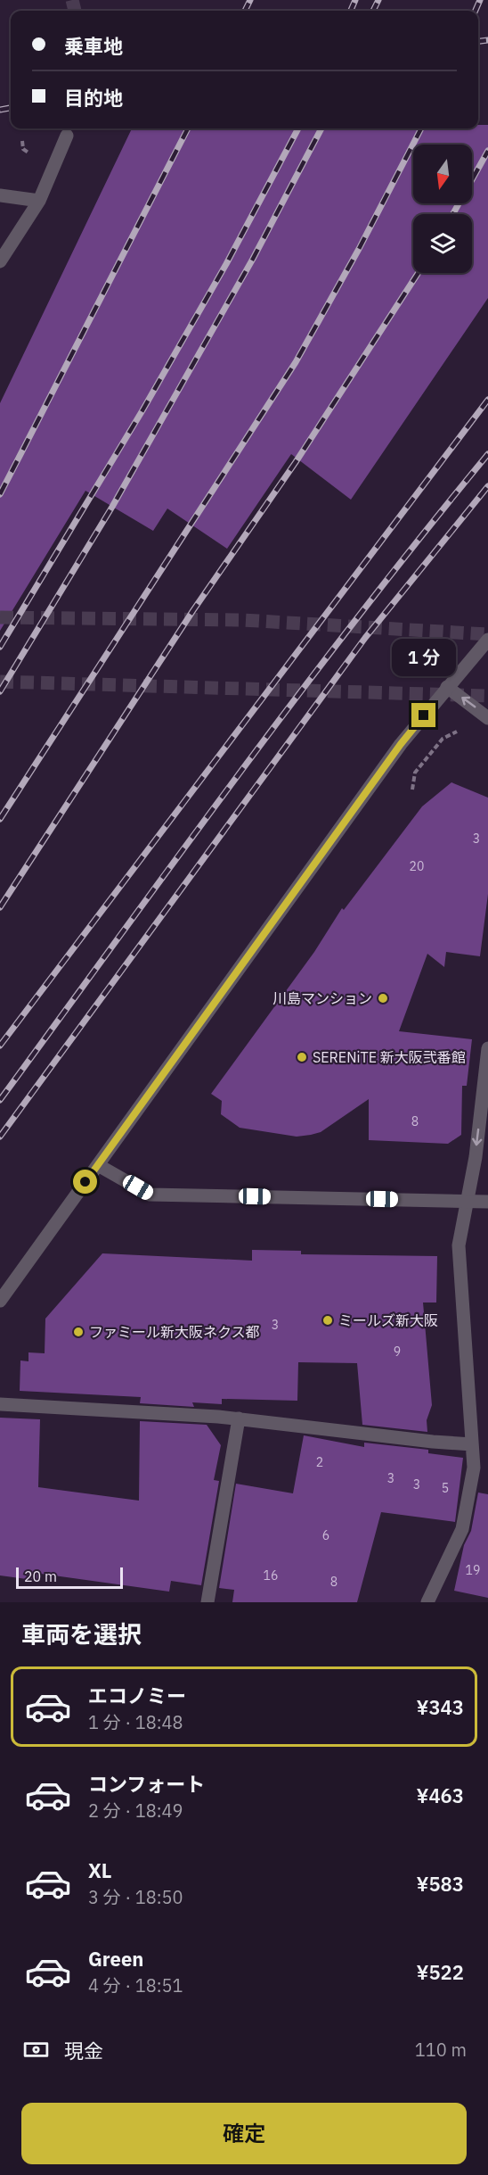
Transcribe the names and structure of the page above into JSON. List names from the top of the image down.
{
  "places": [
    "川島マンション",
    "SERENiTE 新大阪弐番館",
    "ミールズ新大阪",
    "ファミール新大阪ネクス都"
  ],
  "house_numbers": [
    "3",
    "20",
    "8",
    "3",
    "9",
    "2",
    "3",
    "3",
    "5",
    "6",
    "19",
    "16",
    "8"
  ],
  "scale_bar": "20 m",
  "north": "bottom",
  "page": {
    "banner": ["乗車地", "目的地"],
    "bubble": "1 分",
    "scale": "20 m",
    "heading": "車両を選択",
    "list": [
      {
        "name": "エコノミー",
        "note": "1 分 · 18:48",
        "value": "¥343"
      },
      {
        "name": "コンフォート",
        "note": "2 分 · 18:49",
        "value": "¥463"
      },
      {
        "name": "XL",
        "note": "3 分 · 18:50",
        "value": "¥583"
      },
      {
        "name": "Green",
        "note": "4 分 · 18:51",
        "value": "¥522"
      }
    ],
    "pay": ["現金", "110 m"],
    "buttons": "確定"
  }
}
